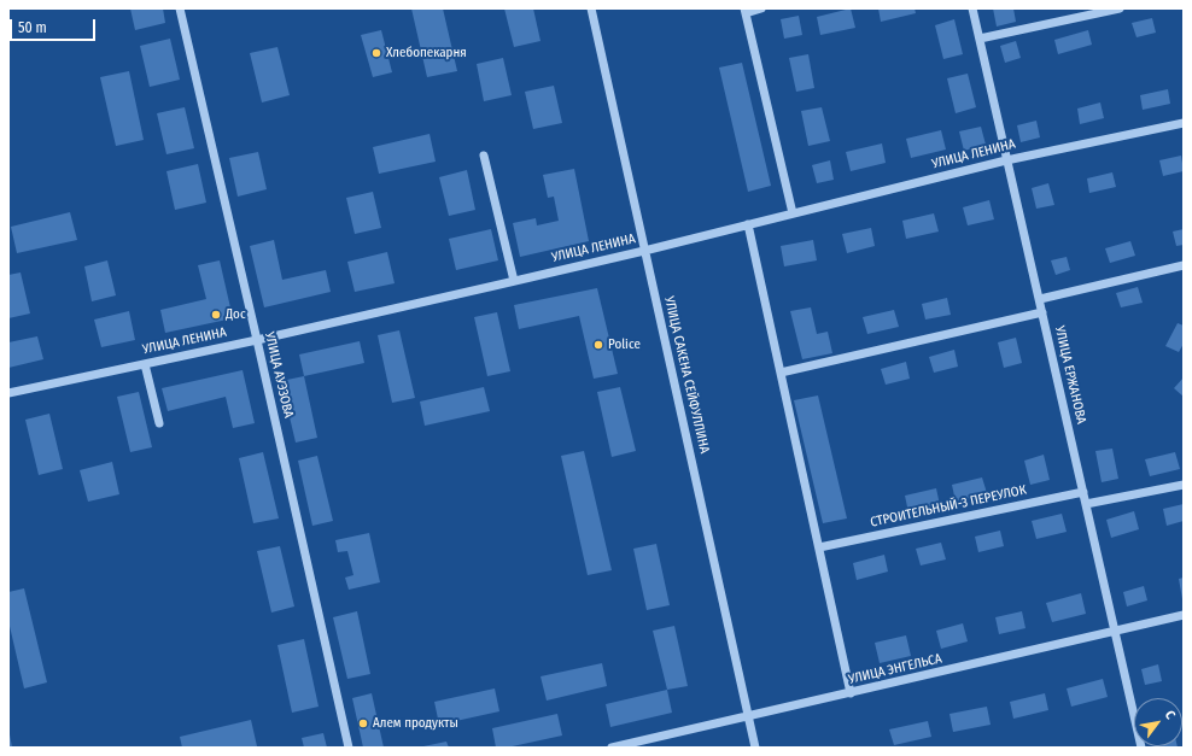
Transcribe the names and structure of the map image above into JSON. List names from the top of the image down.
{
  "streets": {
    "street": [
      "УЛИЦА ЛЕНИНА",
      "УЛИЦА АУЭЗОВА",
      "УЛИЦА САКЕНА СЕЙФУЛЛИНА",
      "УЛИЦА ЕРЖАНОВА",
      "СТРОИТЕЛЬНЫЙ-3 ПЕРЕУЛОК",
      "УЛИЦА ЭНГЕЛЬСА"
    ]
  },
  "crossings": [
    ["УЛИЦА ЛЕНИНА", "УЛИЦА АУЭЗОВА"],
    ["УЛИЦА ЛЕНИНА", "УЛИЦА САКЕНА СЕЙФУЛЛИНА"],
    ["УЛИЦА ЛЕНИНА", "УЛИЦА ЕРЖАНОВА"],
    ["УЛИЦА САКЕНА СЕЙФУЛЛИНА", "УЛИЦА ЭНГЕЛЬСА"],
    ["УЛИЦА ЕРЖАНОВА", "СТРОИТЕЛЬНЫЙ-3 ПЕРЕУЛОК"],
    ["УЛИЦА ЕРЖАНОВА", "УЛИЦА ЭНГЕЛЬСА"]
  ],
  "places": [
    "Хлебопекарня",
    "Дос",
    "Police",
    "Алем продукты"
  ],
  "scale_bar": "50 m",
  "north": "top right"
}
